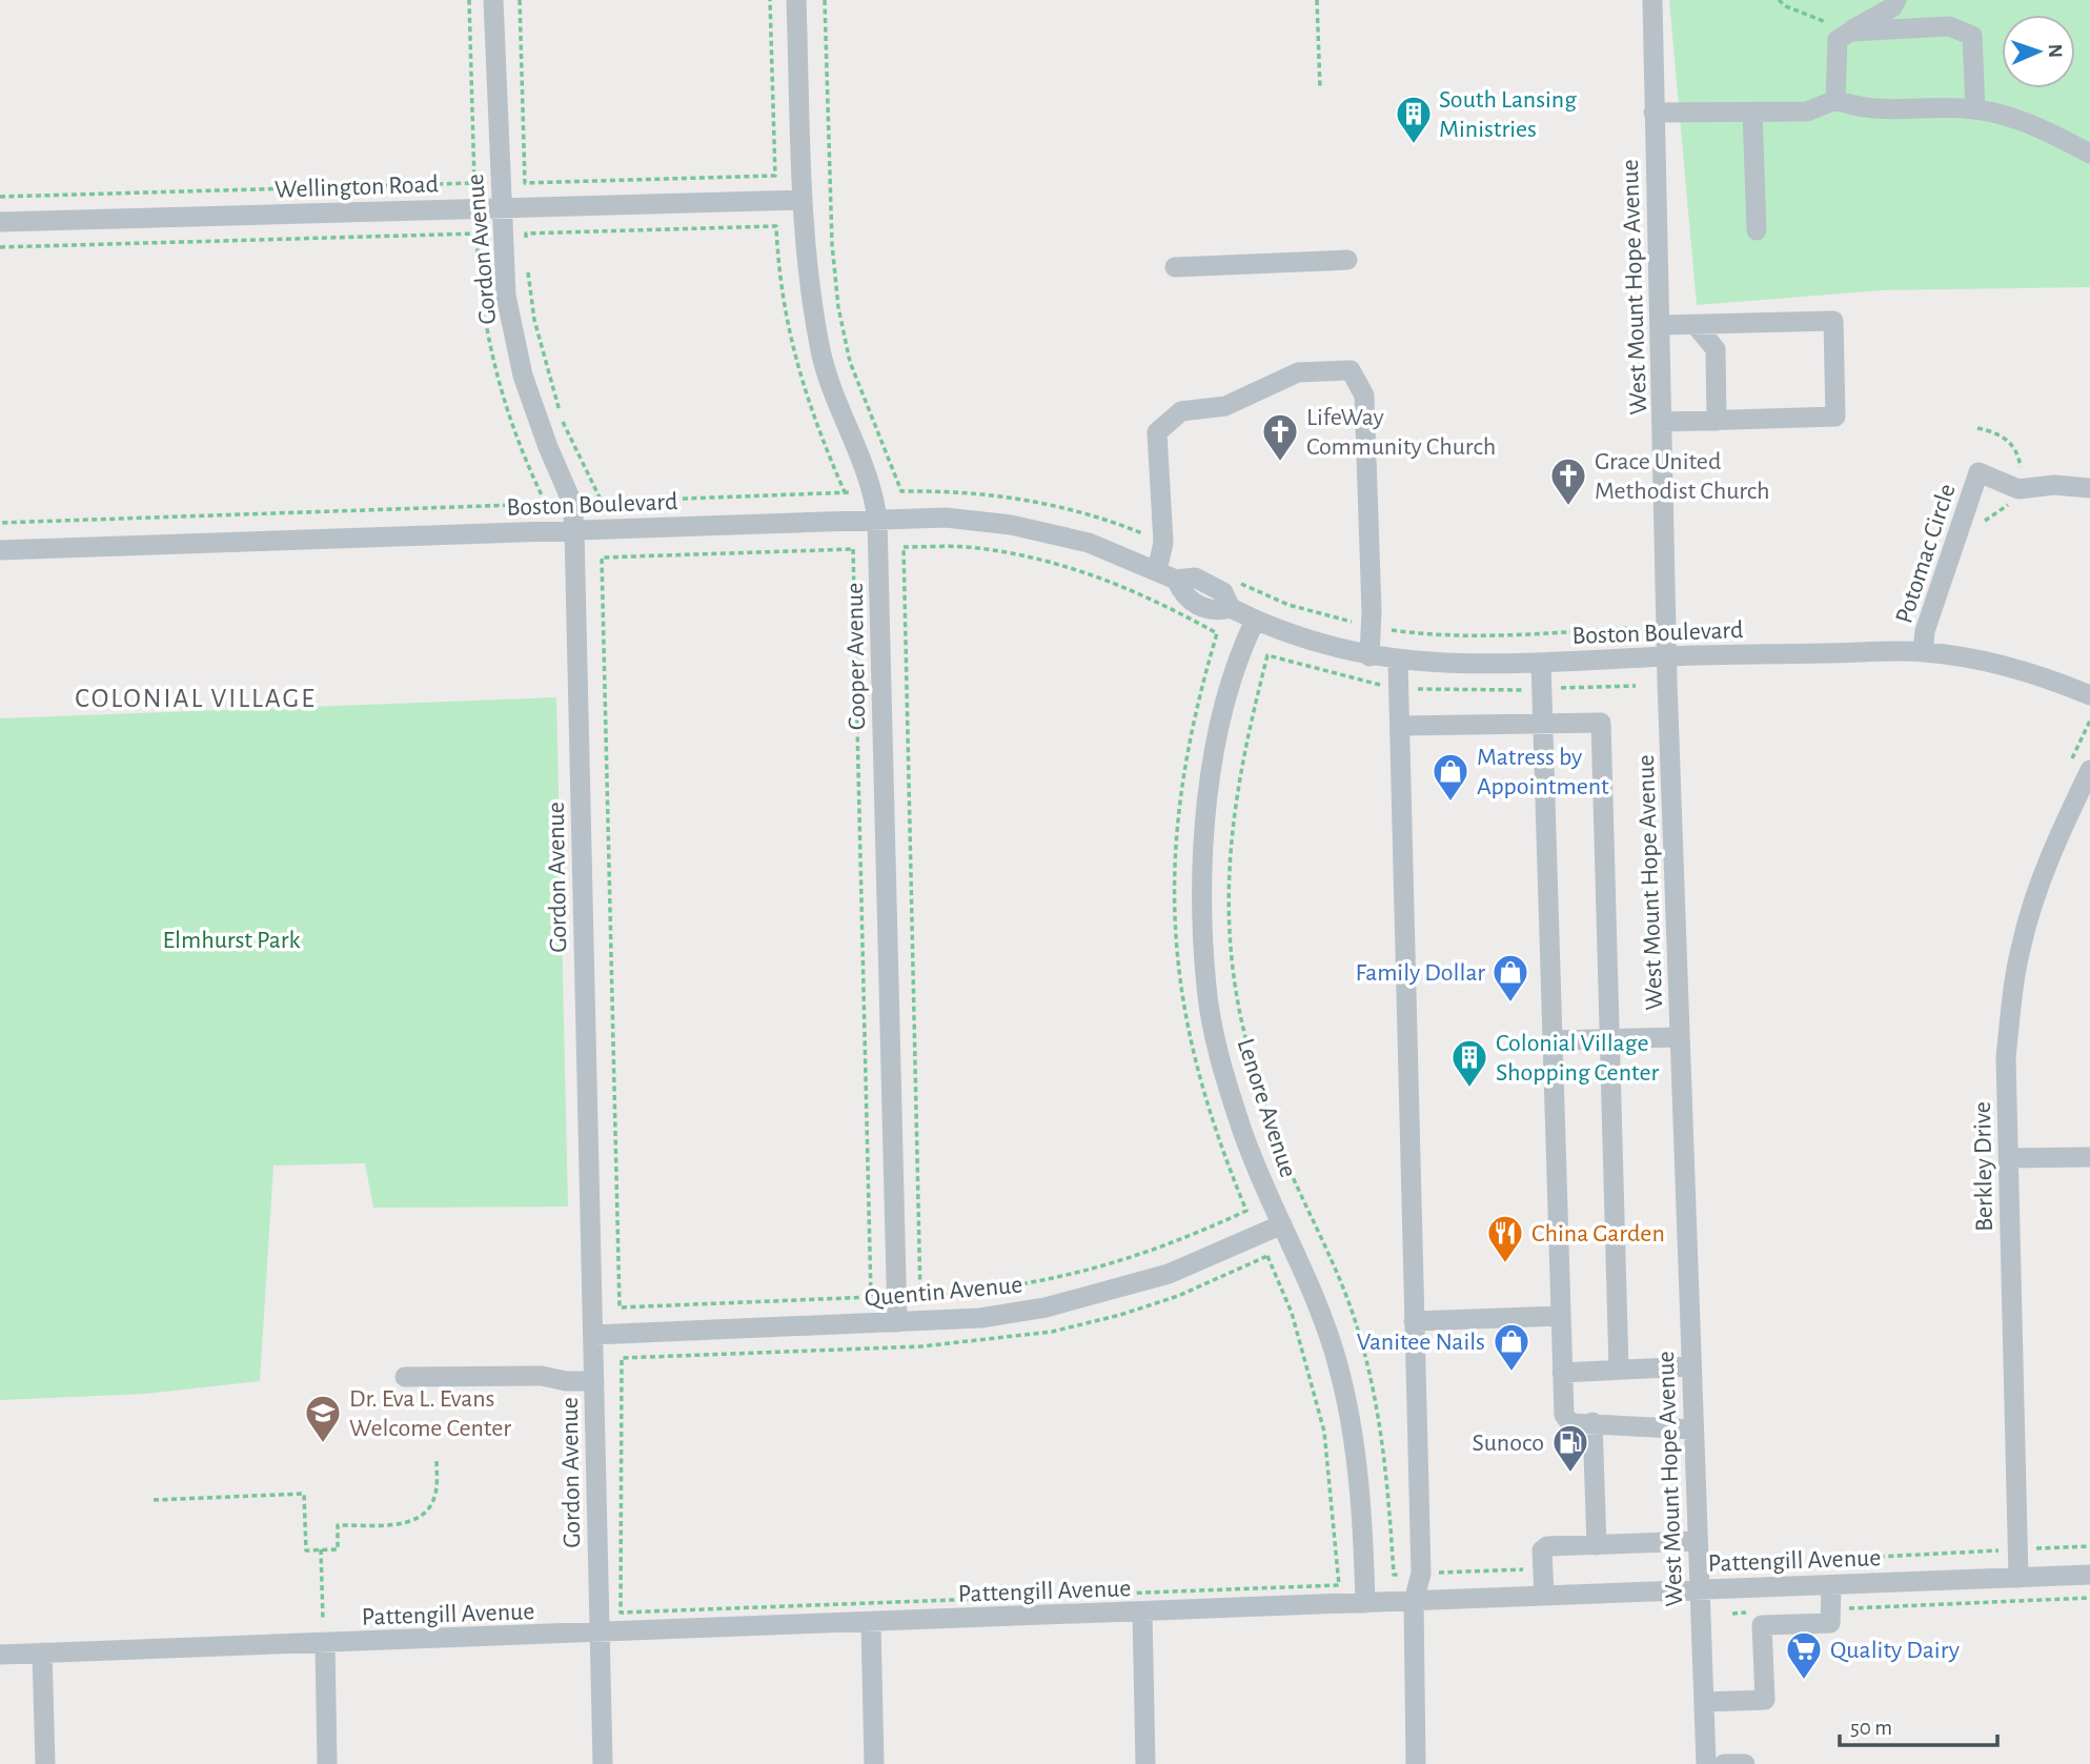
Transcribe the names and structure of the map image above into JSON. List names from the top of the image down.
{
  "streets": {
    "street": [
      "Wellington Road",
      "Gordon Avenue",
      "West Mount Hope Avenue",
      "Boston Boulevard",
      "Potomac Circle",
      "Cooper Avenue",
      "Lenore Avenue",
      "Berkley Drive",
      "Quentin Avenue",
      "Pattengill Avenue"
    ]
  },
  "crossings": [
    ["Wellington Road", "Gordon Avenue"],
    ["Wellington Road", "Cooper Avenue"],
    ["Gordon Avenue", "Boston Boulevard"],
    ["Gordon Avenue", "Quentin Avenue"],
    ["Gordon Avenue", "Pattengill Avenue"],
    ["West Mount Hope Avenue", "Boston Boulevard"],
    ["West Mount Hope Avenue", "Pattengill Avenue"],
    ["Boston Boulevard", "Potomac Circle"],
    ["Boston Boulevard", "Cooper Avenue"],
    ["Boston Boulevard", "Lenore Avenue"],
    ["Cooper Avenue", "Quentin Avenue"],
    ["Lenore Avenue", "Quentin Avenue"],
    ["Lenore Avenue", "Pattengill Avenue"],
    ["Berkley Drive", "Pattengill Avenue"]
  ],
  "districts": ["COLONIAL VILLAGE"],
  "parks": ["Elmhurst Park"],
  "places": {
    "building": ["South Lansing Ministries", "Colonial Village Shopping Center"],
    "church": ["LifeWay Community Church", "Grace United Methodist Church"],
    "shop": ["Matress by Appointment", "Family Dollar", "Vanitee Nails"],
    "restaurant": ["China Garden"],
    "school or university": ["Dr. Eva L. Evans Welcome Center"],
    "fuel station": ["Sunoco"],
    "supermarket": ["Quality Dairy"]
  },
  "scale_bar": "50 m",
  "north": "right"
}
